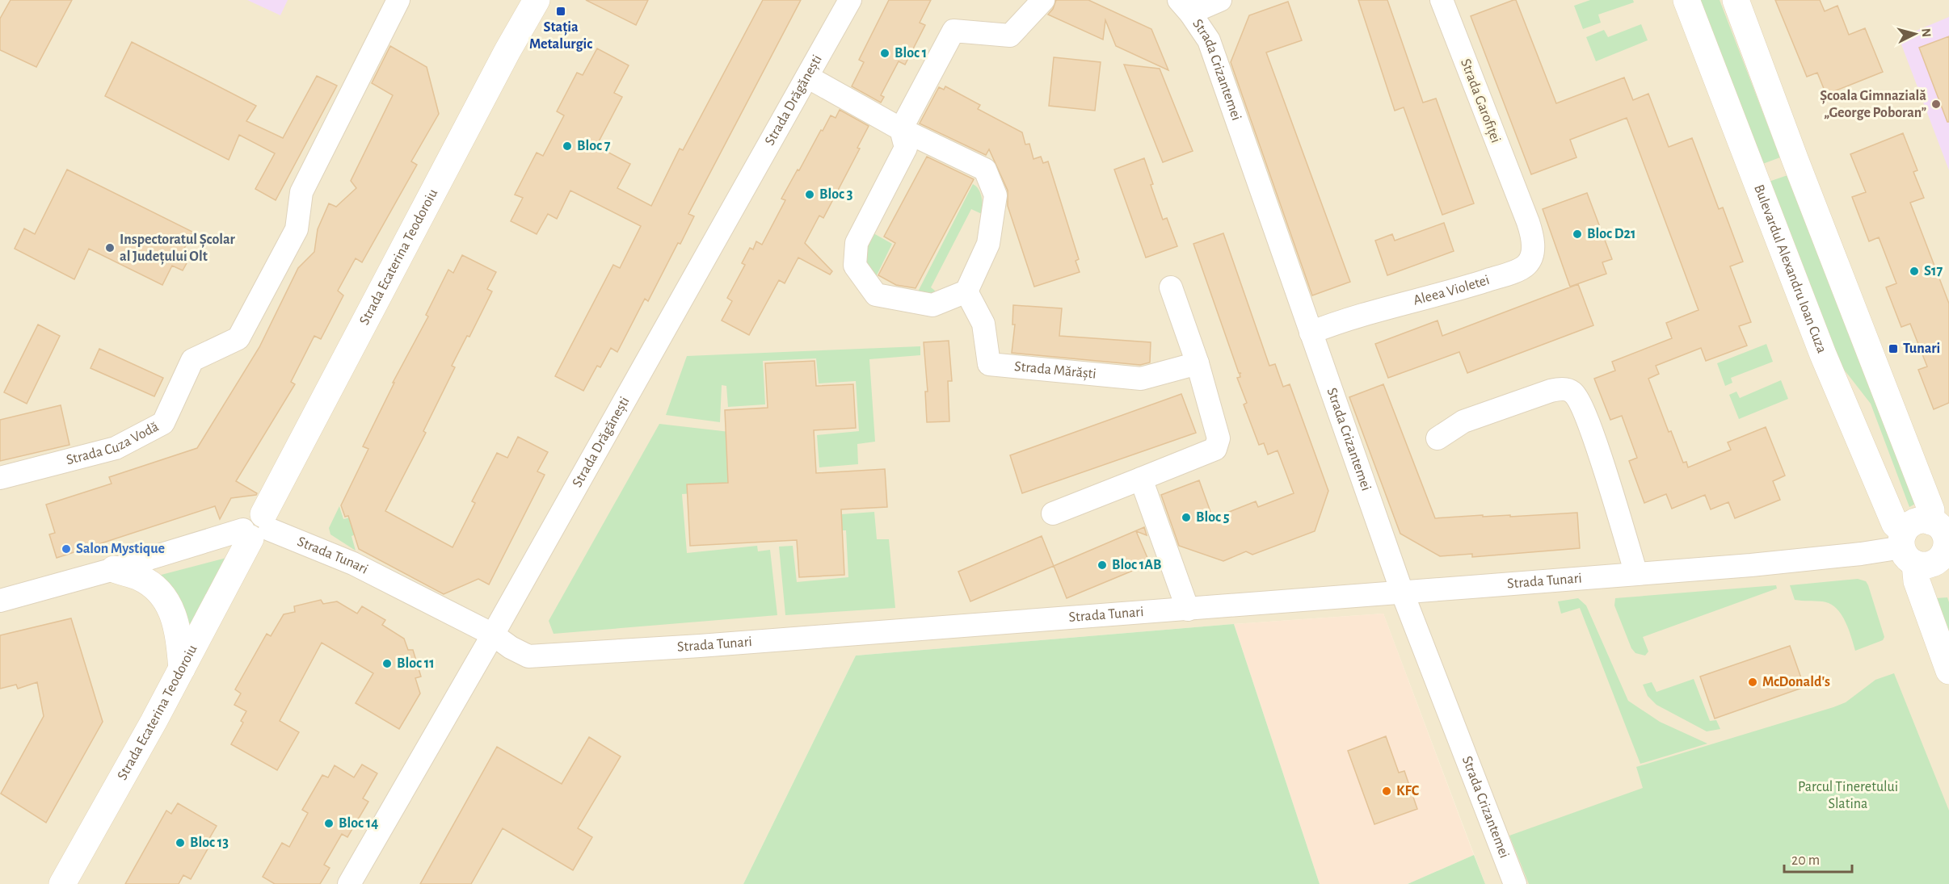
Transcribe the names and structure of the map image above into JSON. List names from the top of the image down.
{
  "streets": {
    "main road": ["Strada Ecaterina Teodoroiu", "Bulevardul Alexandru Ioan Cuza"],
    "street": [
      "Strada Crizantemei",
      "Strada Drăgănești",
      "Strada Garofiței",
      "Aleea Violetei",
      "Strada Mărăști",
      "Strada Cuza Vodă",
      "Strada Tunari"
    ]
  },
  "crossings": [
    ["Strada Crizantemei", "Aleea Violetei"],
    ["Strada Crizantemei", "Strada Tunari"],
    ["Strada Drăgănești", "Strada Tunari"],
    ["Strada Garofiței", "Aleea Violetei"],
    ["Strada Ecaterina Teodoroiu", "Strada Tunari"],
    ["Bulevardul Alexandru Ioan Cuza", "Strada Tunari"]
  ],
  "parks": ["Parcul Tineretului Slatina"],
  "places": {
    "transit": ["Stația Metalurgic", "Tunari"],
    "other": [
      "Bloc 1",
      "Școala Gimnazială „George Poboran”",
      "Bloc 7",
      "Bloc 3",
      "Bloc D21",
      "Inspectoratul Școlar al Județului Olt",
      "S17",
      "Bloc 5",
      "Salon Mystique",
      "Bloc 1AB",
      "Bloc 11",
      "McDonald's",
      "KFC",
      "Bloc 14",
      "Bloc 13"
    ]
  },
  "scale_bar": "20 m",
  "north": "right"
}
